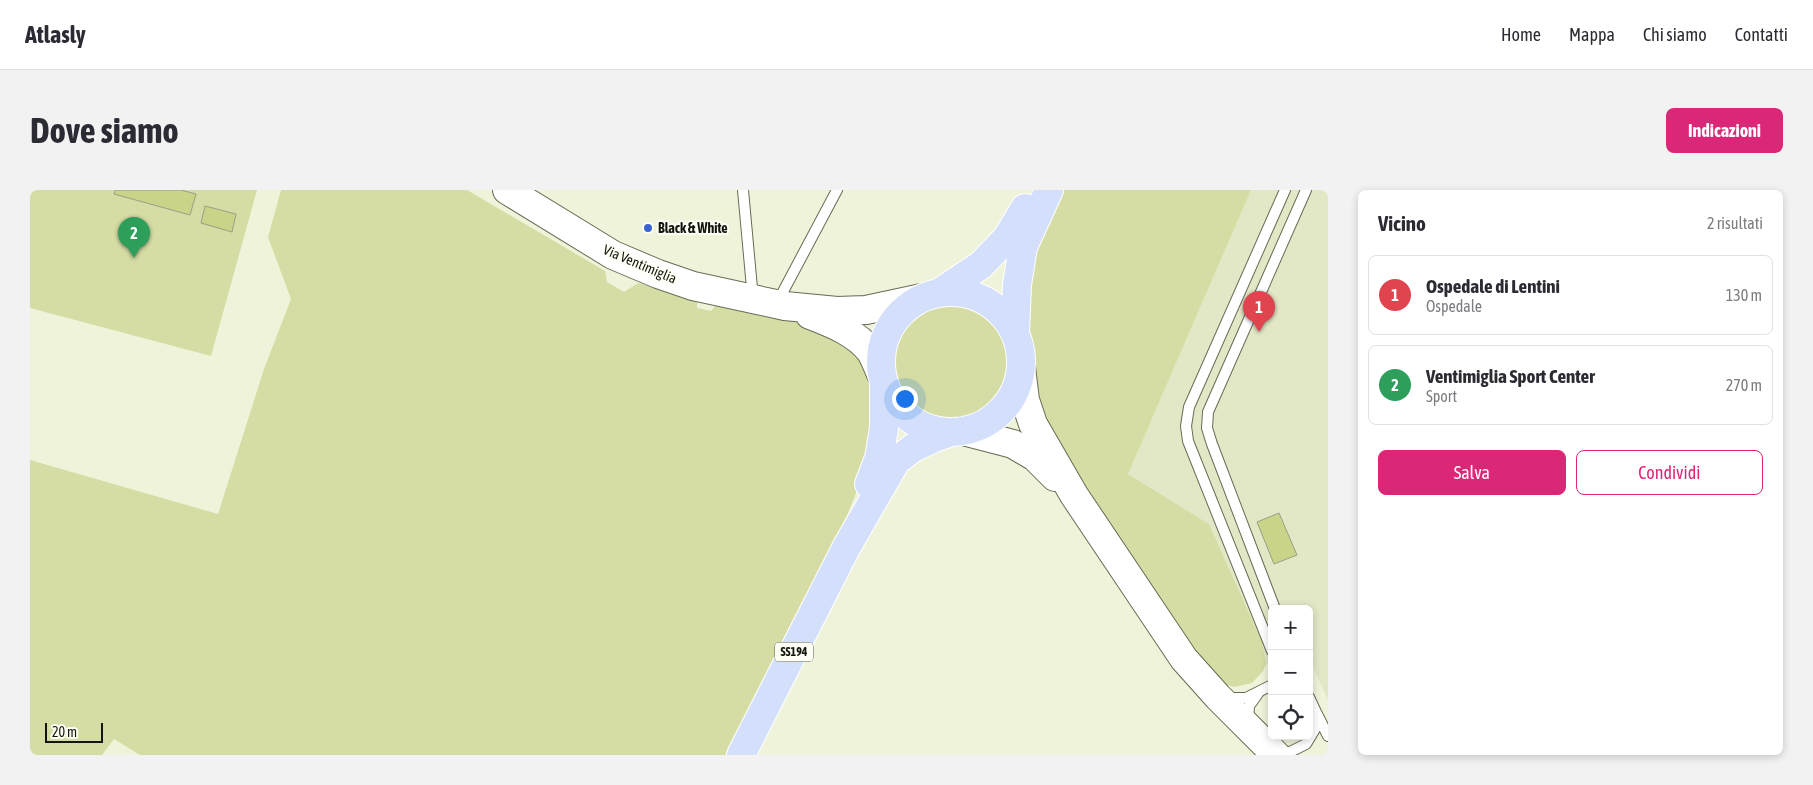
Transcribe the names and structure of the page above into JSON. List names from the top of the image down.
{
  "streets": {
    "main road": ["SS194"],
    "street": ["Via Ventimiglia"]
  },
  "places": ["Black & White"],
  "scale_bar": "20 m",
  "page": {
    "header": "Atlasly",
    "nav": [
      "Home",
      "Mappa",
      "Chi siamo",
      "Contatti"
    ],
    "buttons": [
      "Indicazioni",
      ["Salva", "Condividi"]
    ],
    "title": "Dove siamo",
    "heading": ["Vicino", "2 risultati"],
    "pins": ["2", "1"],
    "list": [
      {
        "mark": "1",
        "name": "Ospedale di Lentini",
        "note": "Ospedale",
        "value": "130 m"
      },
      {
        "mark": "2",
        "name": "Ventimiglia Sport Center",
        "note": "Sport",
        "value": "270 m"
      }
    ],
    "map_buttons": ["+", "−"],
    "scale": "20 m"
  }
}
